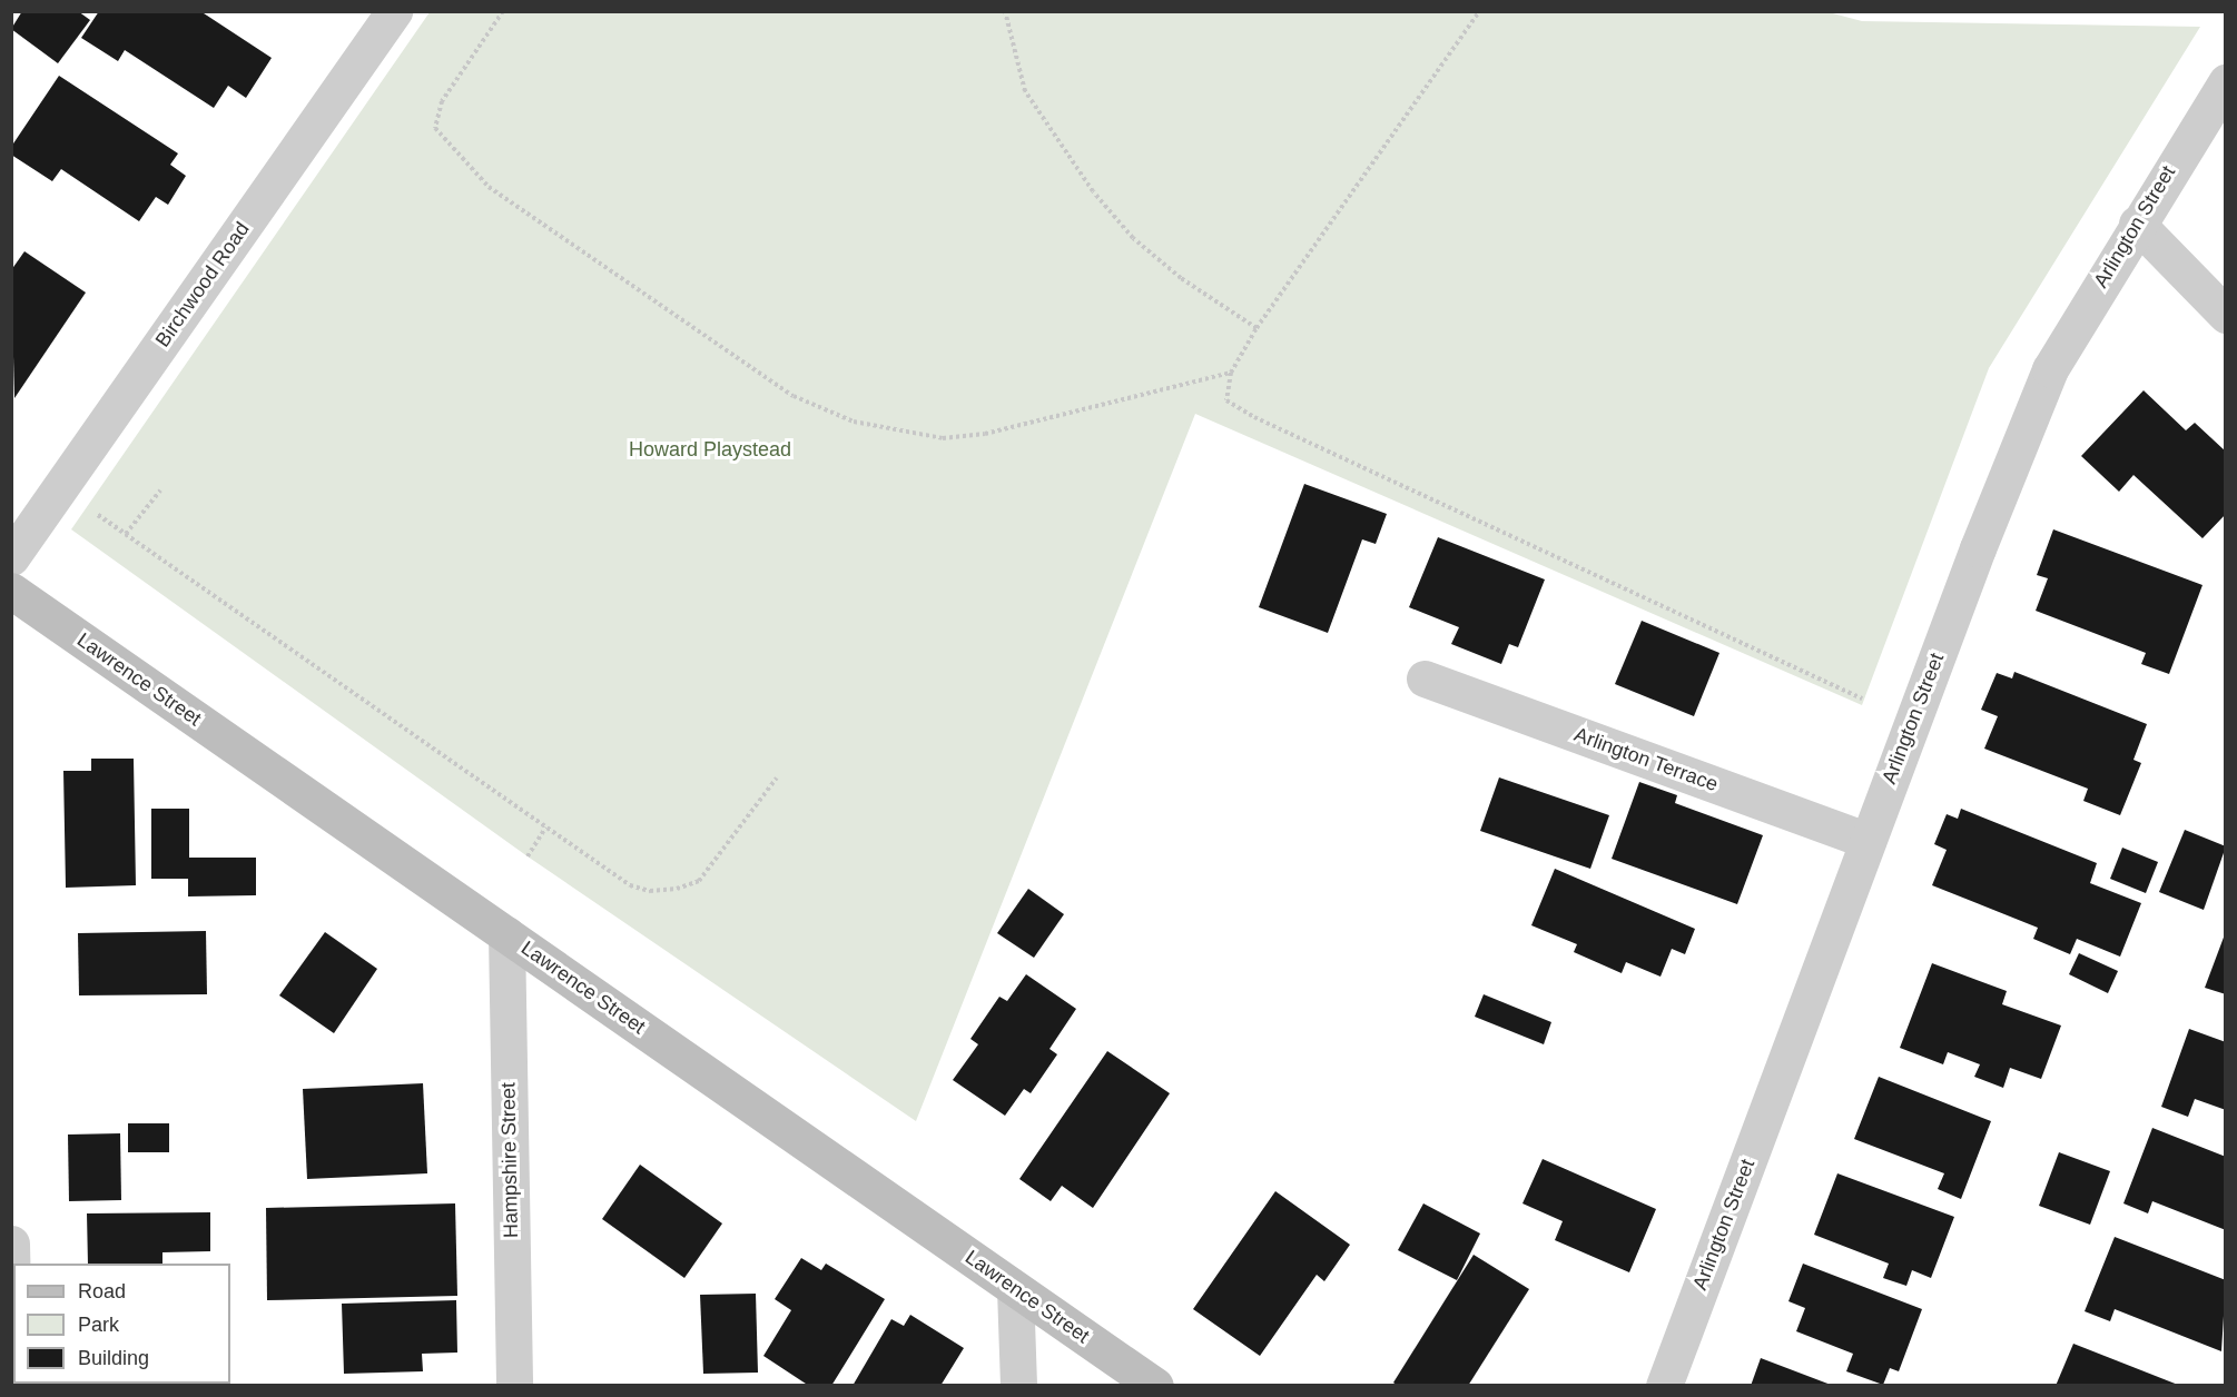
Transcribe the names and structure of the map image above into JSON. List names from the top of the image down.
{
  "streets": {
    "main road": ["Lawrence Street"],
    "street": [
      "Arlington Street",
      "Birchwood Road",
      "Arlington Terrace",
      "Hampshire Street"
    ]
  },
  "crossings": [
    ["Arlington Street", "Arlington Terrace"],
    ["Lawrence Street", "Hampshire Street"]
  ],
  "parks": ["Howard Playstead"],
  "legend": ["Road", "Park", "Building"]
}
